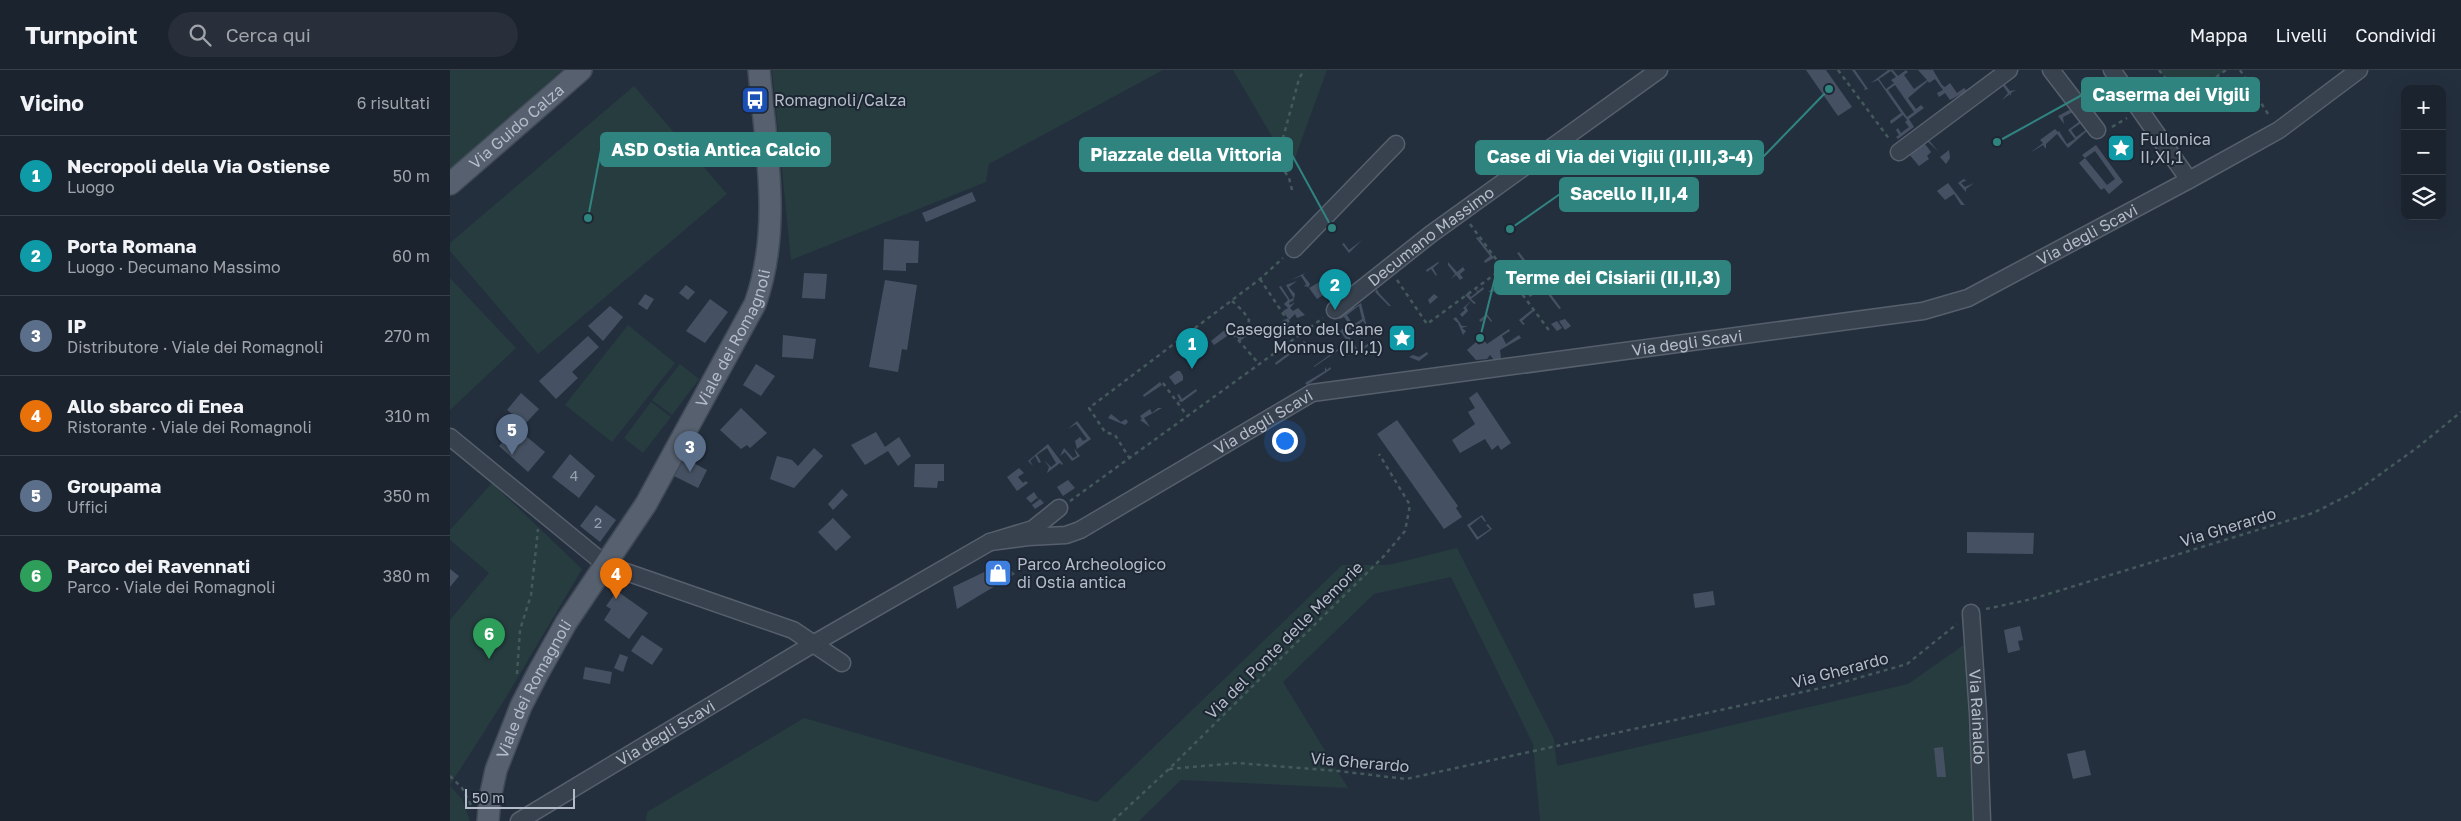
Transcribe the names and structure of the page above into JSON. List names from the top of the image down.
{
  "streets": {
    "main road": ["Via Guido Calza", "Viale dei Romagnoli"],
    "street": ["Via degli Scavi", "Decumano Massimo", "Via Rainaldo"],
    "path": ["Via Gherardo", "Via del Ponte delle Memorie"]
  },
  "crossings": [
    ["Via Gherardo", "Via del Ponte delle Memorie"],
    ["Via Gherardo", "Via Rainaldo"]
  ],
  "places": {
    "other": [
      "Case di Via dei Vigili (II,III,3-4)",
      "Caserma dei Vigili",
      "ASD Ostia Antica Calcio",
      "Piazzale della Vittoria",
      "Sacello II,II,4",
      "Terme dei Cisiarii (II,II,3)"
    ],
    "bus stop": ["Romagnoli/Calza"],
    "place": ["Fullonica II,XI,1", "Caseggiato del Cane Monnus (II,I,1)"],
    "shop": ["Parco Archeologico di Ostia antica"]
  },
  "house_numbers": ["4", "2"],
  "scale_bar": "50 m",
  "page": {
    "header": "Turnpoint",
    "search": "Cerca qui",
    "nav": ["Mappa", "Livelli", "Condividi"],
    "heading": ["Vicino", "6 risultati"],
    "map_buttons": ["+", "−"],
    "list": [
      {
        "mark": "1",
        "name": "Necropoli della Via Ostiense",
        "note": "Luogo",
        "value": "50 m"
      },
      {
        "mark": "2",
        "name": "Porta Romana",
        "note": "Luogo · Decumano Massimo",
        "value": "60 m"
      },
      {
        "mark": "3",
        "name": "IP",
        "note": "Distributore · Viale dei Romagnoli",
        "value": "270 m"
      },
      {
        "mark": "4",
        "name": "Allo sbarco di Enea",
        "note": "Ristorante · Viale dei Romagnoli",
        "value": "310 m"
      },
      {
        "mark": "5",
        "name": "Groupama",
        "note": "Uffici",
        "value": "350 m"
      },
      {
        "mark": "6",
        "name": "Parco dei Ravennati",
        "note": "Parco · Viale dei Romagnoli",
        "value": "380 m"
      }
    ],
    "pins": [
      "2",
      "1",
      "5",
      "3",
      "4",
      "6"
    ],
    "scale": "50 m"
  }
}
